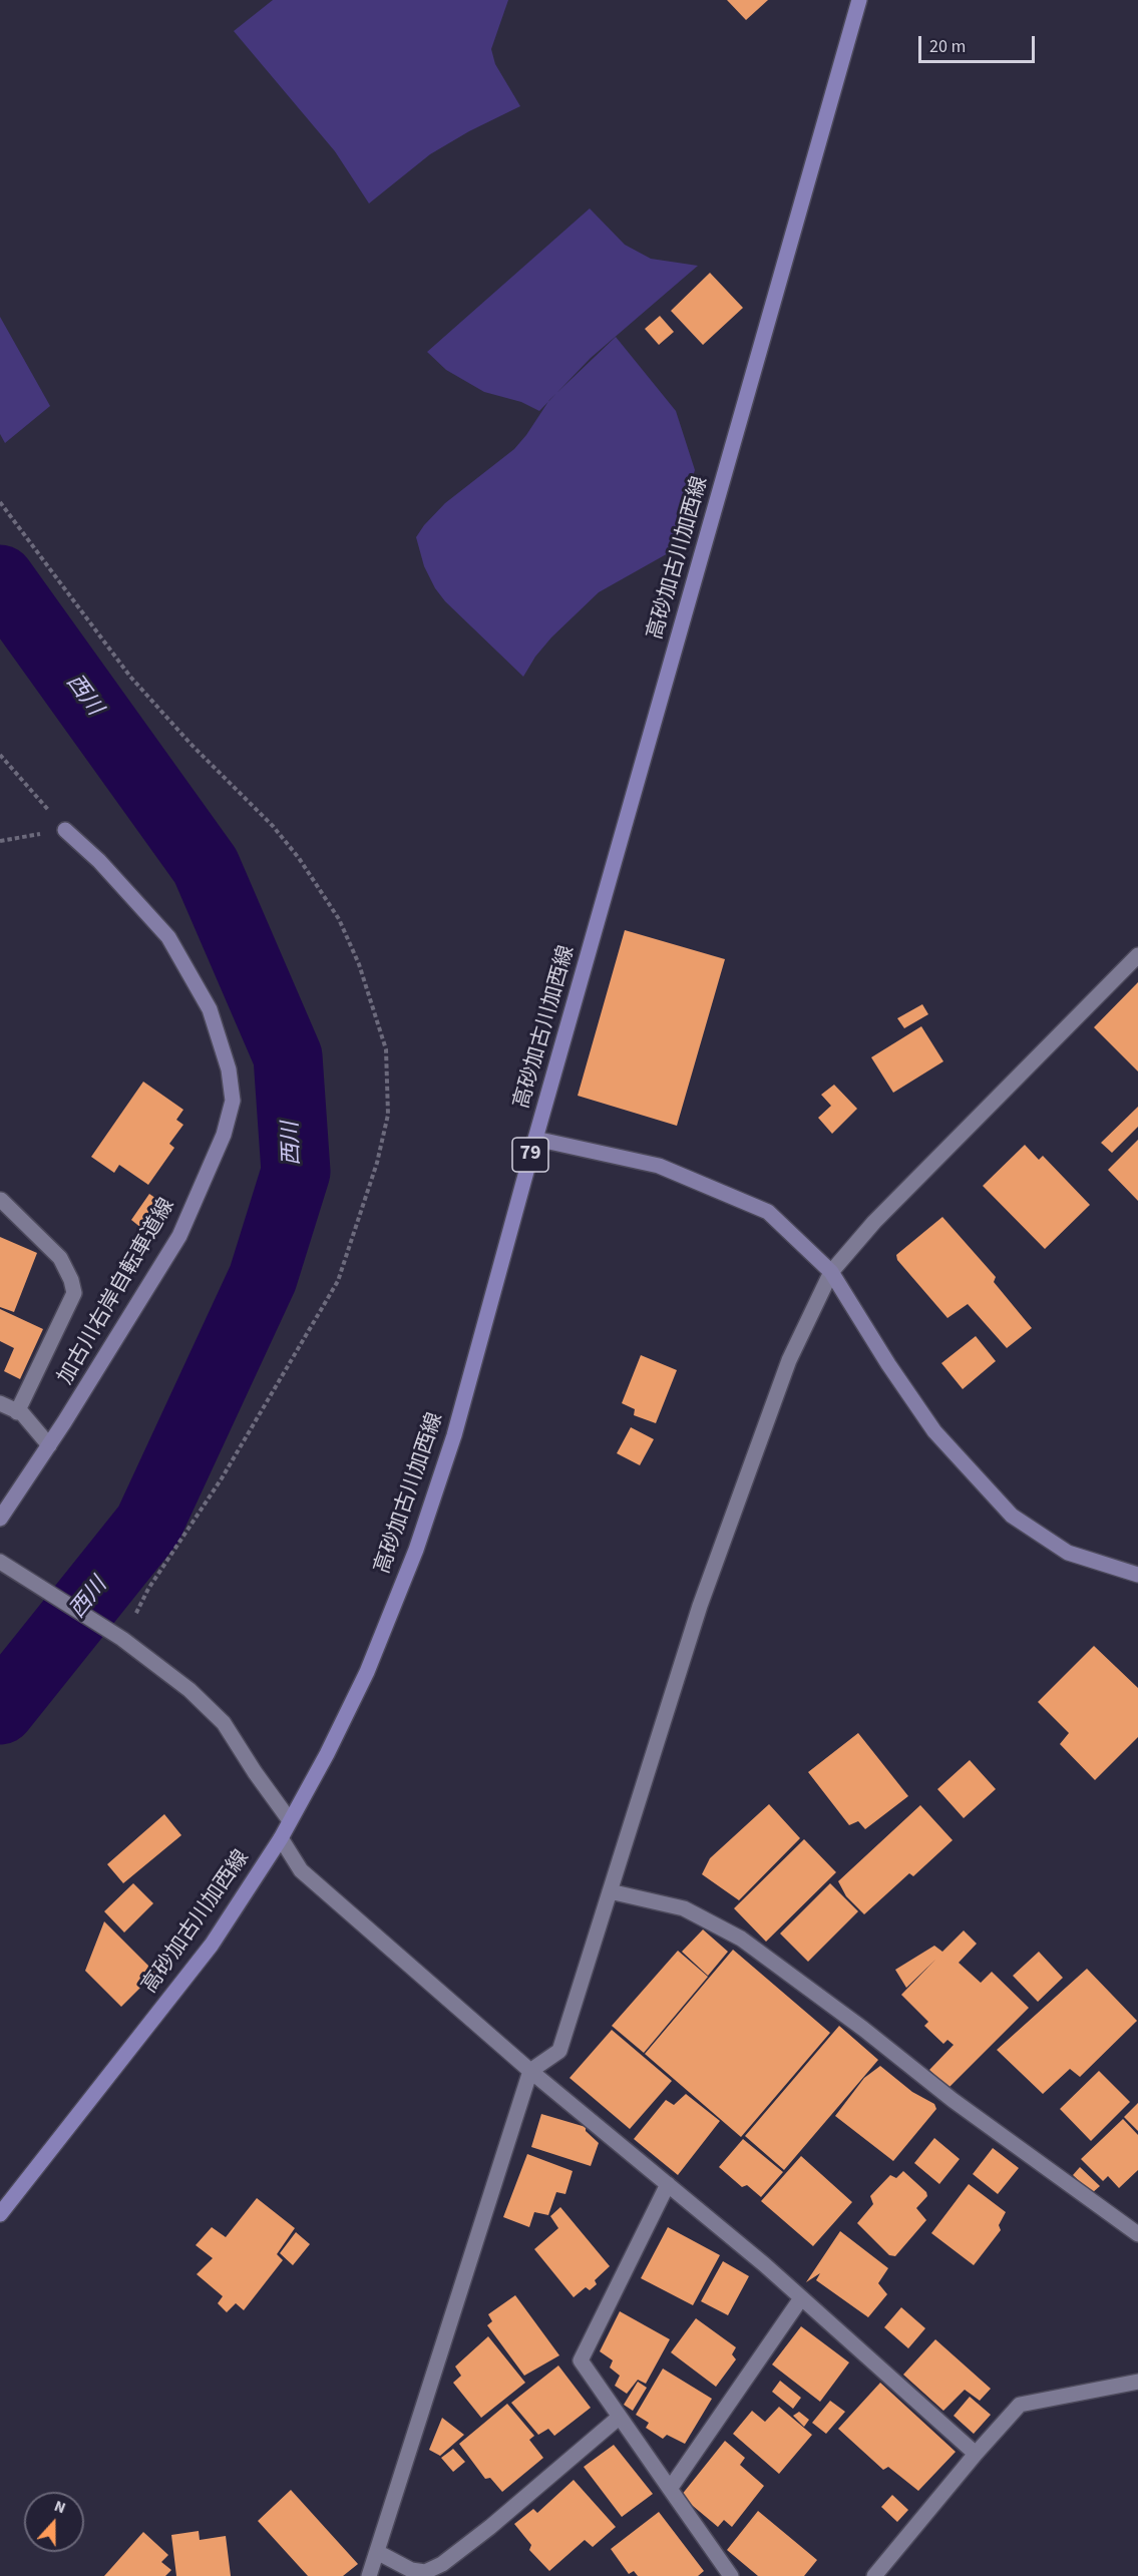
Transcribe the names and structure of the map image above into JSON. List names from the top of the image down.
{
  "streets": {
    "main road": ["高砂加古川加西線", "79", "加古川右岸自転車道線"]
  },
  "water": ["西川"],
  "scale_bar": "20 m",
  "north": "top"
}
